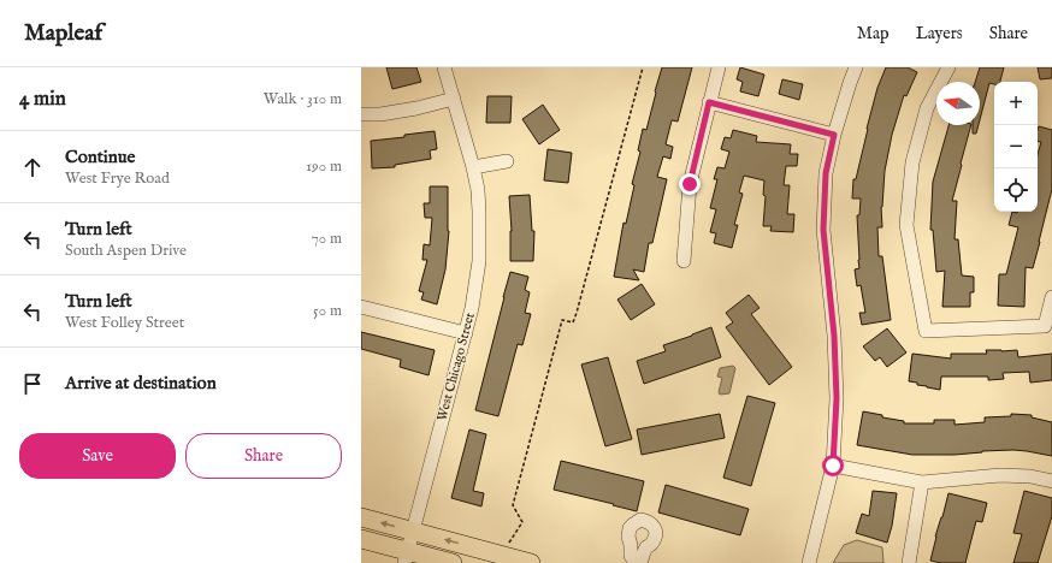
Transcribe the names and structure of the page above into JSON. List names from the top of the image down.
{
  "streets": {
    "street": ["West Chicago Street"]
  },
  "north": "left",
  "page": {
    "header": "Mapleaf",
    "nav": ["Map", "Layers", "Share"],
    "heading": ["4 min", "Walk · 310 m"],
    "map_buttons": ["+", "−"],
    "list": [
      ["Continue", "West Frye Road", "190 m"],
      ["Turn left", "South Aspen Drive", "70 m"],
      ["Turn left", "West Folley Street", "50 m"],
      "Arrive at destination"
    ],
    "buttons": ["Save", "Share"]
  }
}
